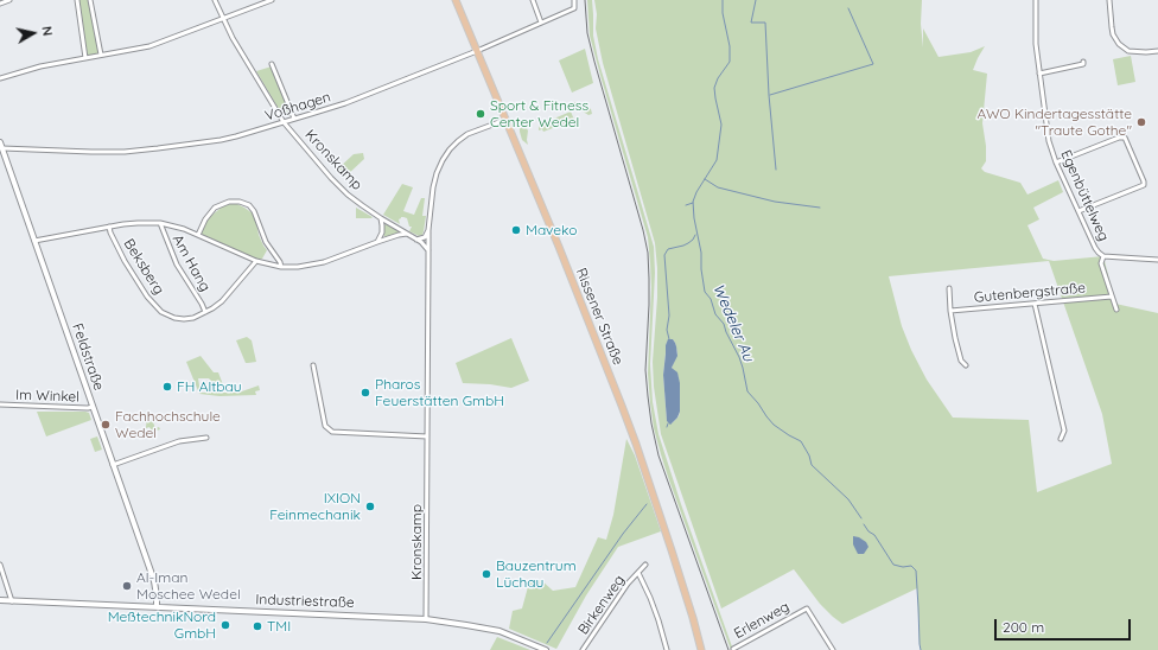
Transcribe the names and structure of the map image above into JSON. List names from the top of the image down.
{
  "streets": {
    "main road": ["Rissener Straße"],
    "street": [
      "Voßhagen",
      "Kronskamp",
      "Egenbüttelweg",
      "Am Hang",
      "Beksberg",
      "Gutenbergstraße",
      "Feldstraße",
      "Im Winkel",
      "Industriestraße",
      "Birkenweg",
      "Erlenweg"
    ]
  },
  "crossings": [
    ["Voßhagen", "Kronskamp"],
    ["Voßhagen", "Rissener Straße"],
    ["Voßhagen", "Feldstraße"],
    ["Kronskamp", "Industriestraße"],
    ["Egenbüttelweg", "Gutenbergstraße"],
    ["Am Hang", "Beksberg"],
    ["Feldstraße", "Im Winkel"],
    ["Feldstraße", "Industriestraße"]
  ],
  "water": ["Wedeler Au"],
  "places": [
    "Sport & Fitness Center Wedel",
    "AWO Kindertagesstätte \"Traute Gothe\"",
    "Maveko",
    "FH Altbau",
    "Pharos Feuerstätten GmbH",
    "Fachhochschule Wedel",
    "IXION Feinmechanik",
    "Bauzentrum Lüchau",
    "Al-Iman Moschee Wedel",
    "MeßtechnikNord GmbH",
    "TMI"
  ],
  "scale_bar": "200 m",
  "north": "right"
}
